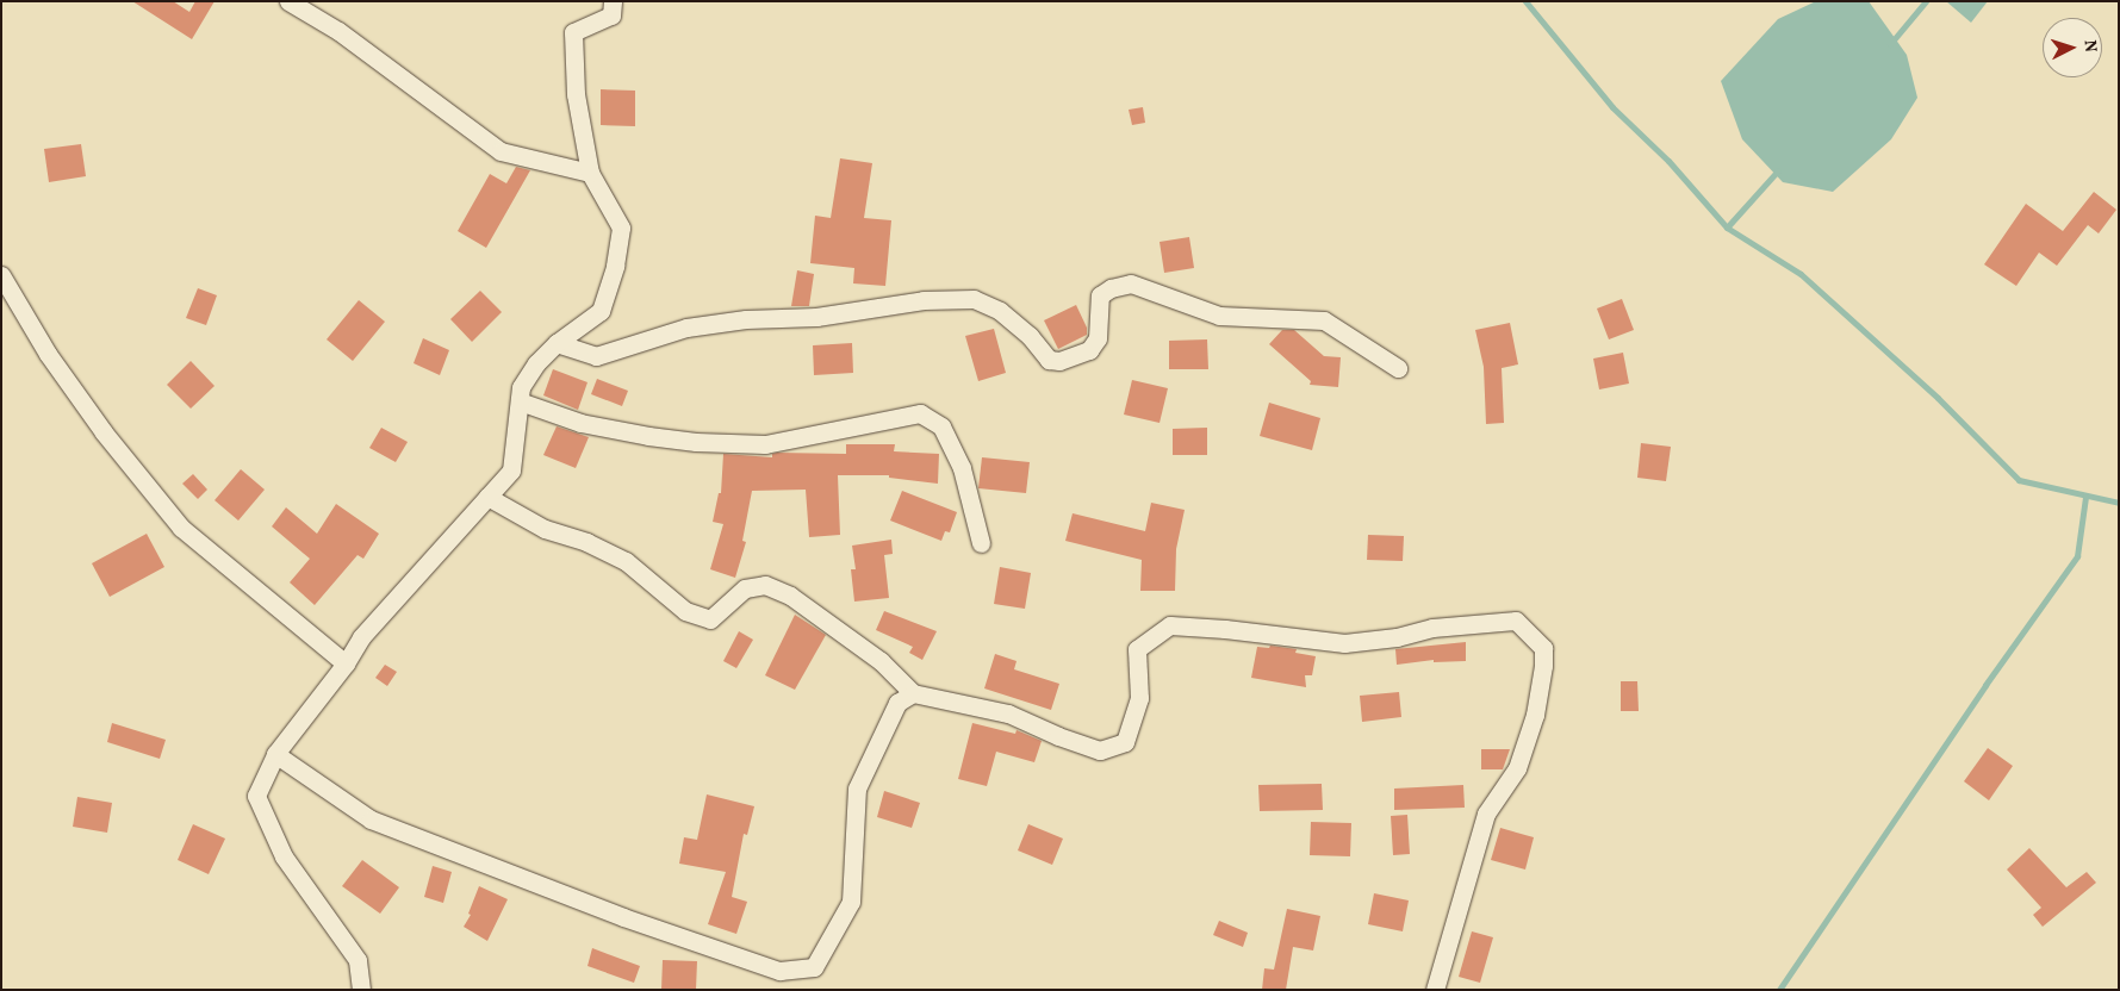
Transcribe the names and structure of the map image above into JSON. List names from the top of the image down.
{
  "north": "right"
}
